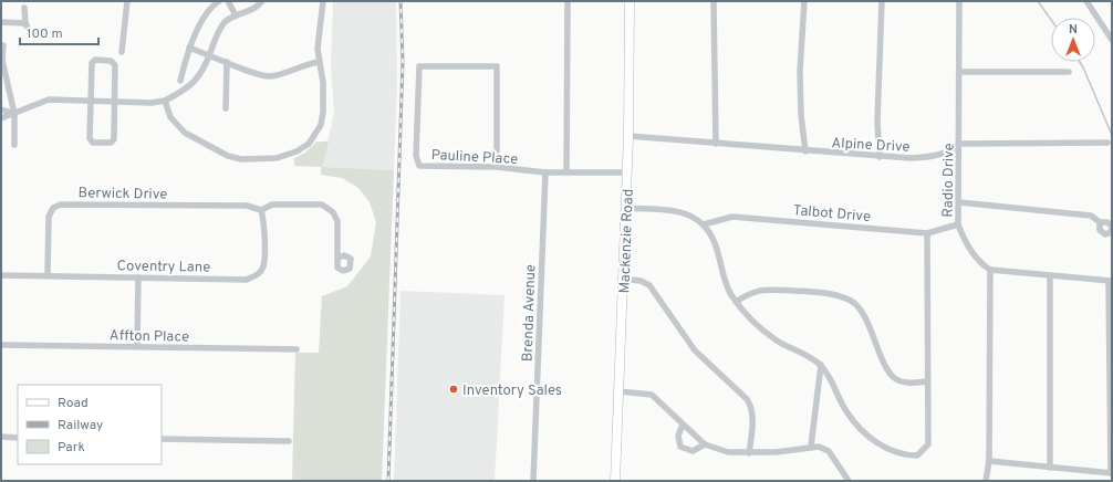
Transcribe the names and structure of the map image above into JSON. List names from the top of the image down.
{
  "streets": {
    "main road": ["Mackenzie Road"],
    "street": [
      "Alpine Drive",
      "Pauline Place",
      "Radio Drive",
      "Berwick Drive",
      "Talbot Drive",
      "Coventry Lane",
      "Brenda Avenue",
      "Affton Place"
    ]
  },
  "crossings": [
    ["Alpine Drive", "Radio Drive"],
    ["Alpine Drive", "Mackenzie Road"],
    ["Pauline Place", "Mackenzie Road"],
    ["Pauline Place", "Brenda Avenue"],
    ["Radio Drive", "Talbot Drive"],
    ["Berwick Drive", "Coventry Lane"]
  ],
  "places": ["Inventory Sales"],
  "legend": ["Road", "Railway", "Park"],
  "scale_bar": "100 m",
  "north": "top"
}
